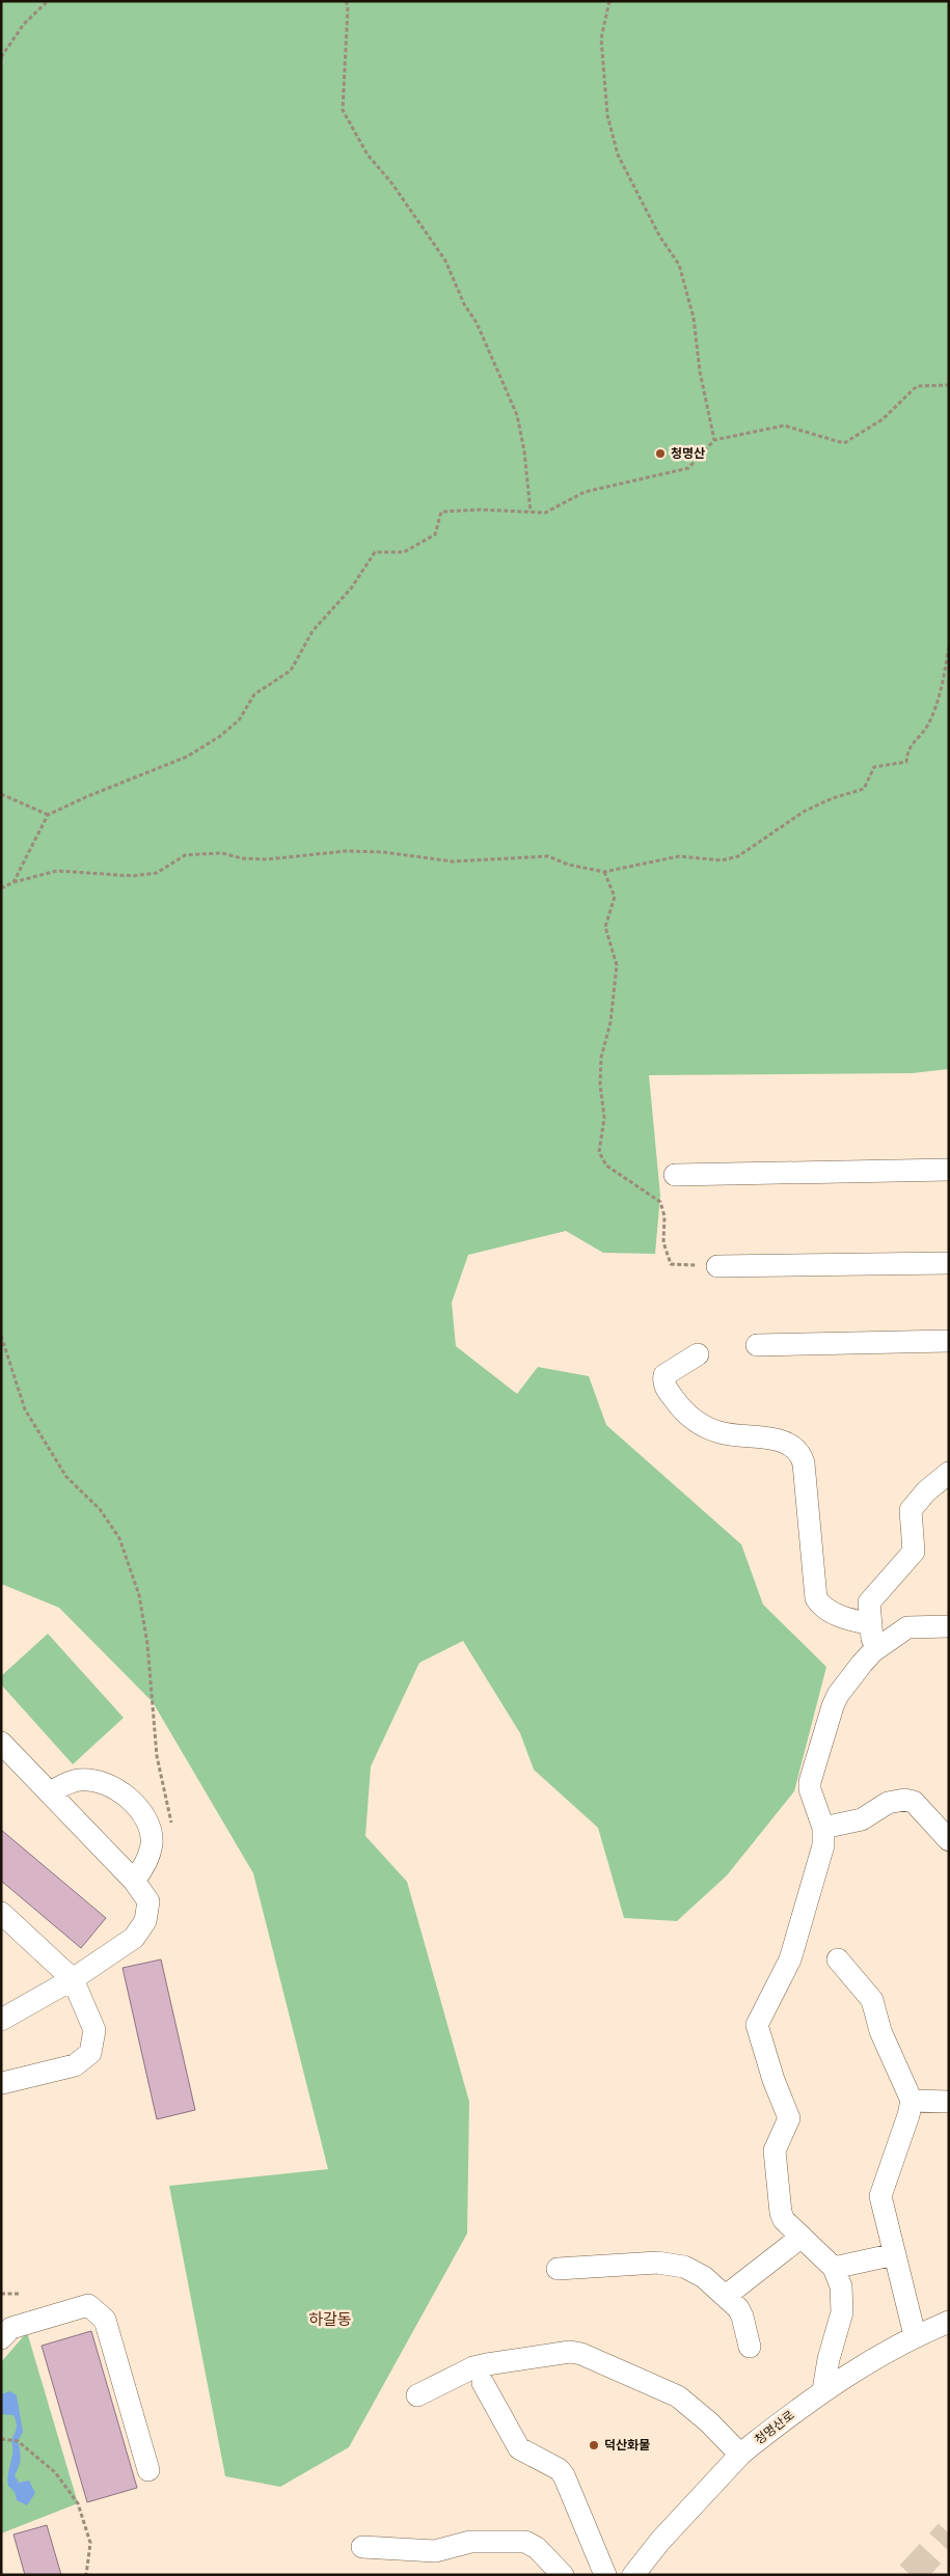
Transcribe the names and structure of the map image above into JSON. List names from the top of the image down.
{
  "streets": {
    "street": ["청명산로"]
  },
  "districts": ["하갈동"],
  "places": ["청명산", "덕산화물"]
}
